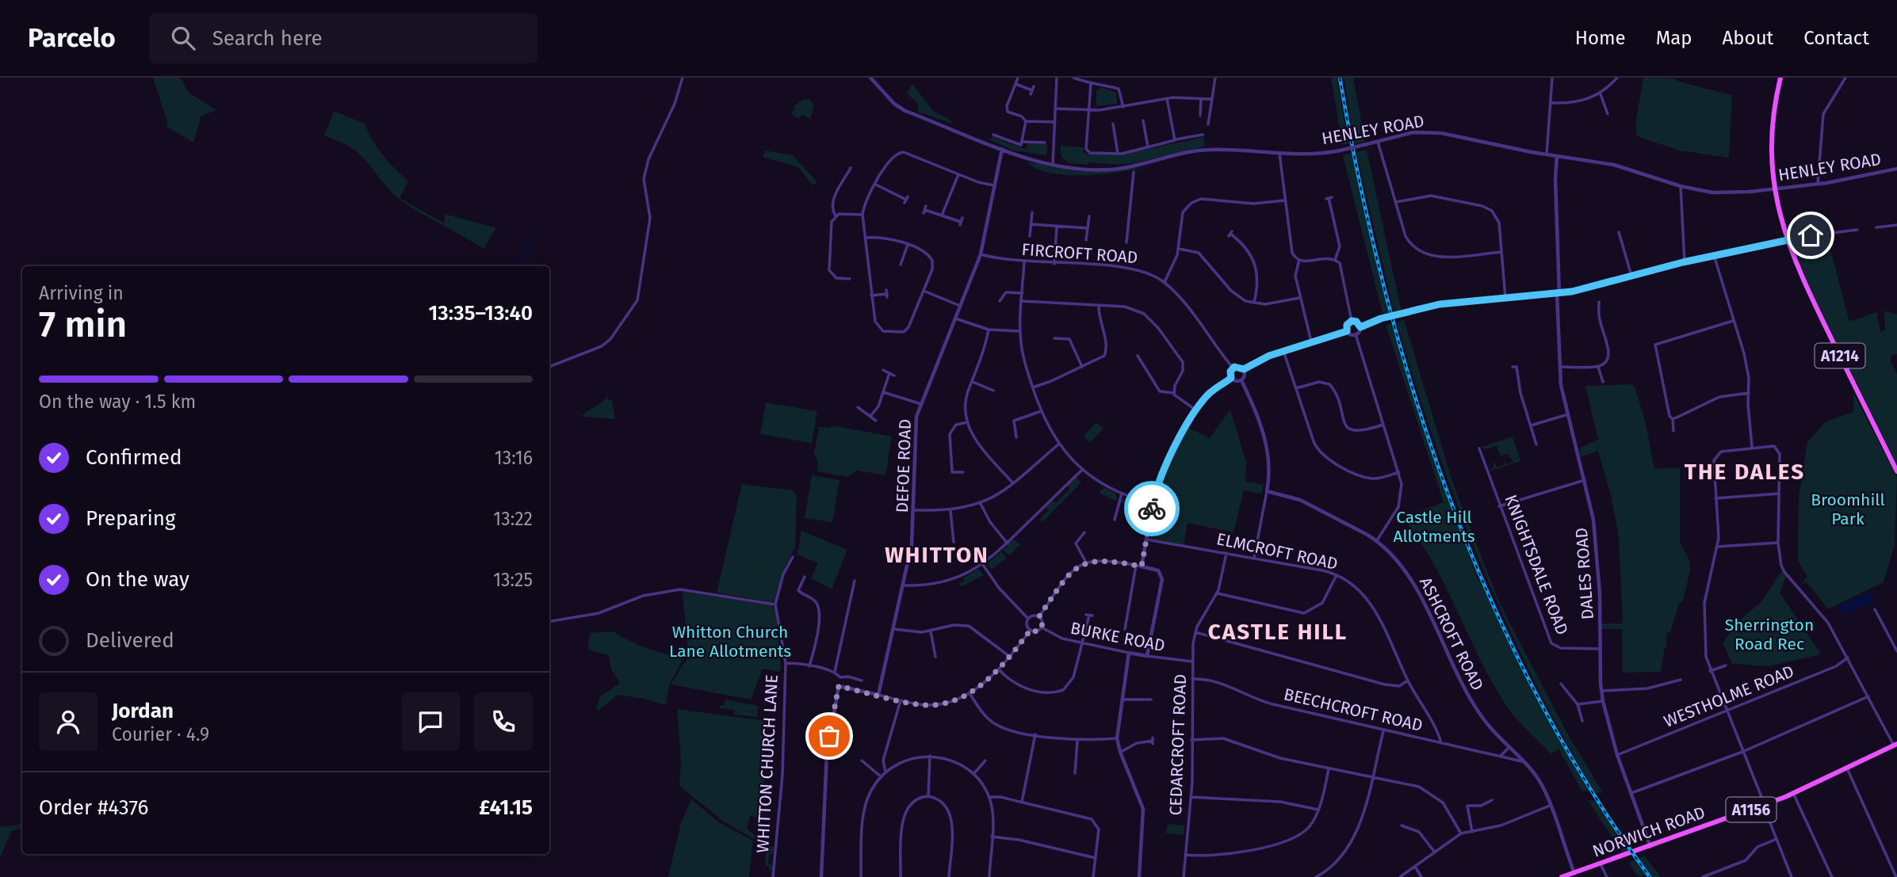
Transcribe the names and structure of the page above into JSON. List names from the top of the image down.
{
  "streets": {
    "main road": ["A1214", "A1156", "NORWICH ROAD"],
    "street": [
      "HENLEY ROAD",
      "FIRCROFT ROAD",
      "DEFOE ROAD",
      "ELMCROFT ROAD",
      "KNIGHTSDALE ROAD",
      "DALES ROAD",
      "ASHCROFT ROAD",
      "BURKE ROAD",
      "WESTHOLME ROAD",
      "BEECHCROFT ROAD",
      "CEDARCROFT ROAD",
      "WHITTON CHURCH LANE"
    ]
  },
  "crossings": [
    ["HENLEY ROAD", "A1214"],
    ["HENLEY ROAD", "DEFOE ROAD"],
    ["HENLEY ROAD", "DALES ROAD"],
    ["FIRCROFT ROAD", "DEFOE ROAD"],
    ["ELMCROFT ROAD", "BEECHCROFT ROAD"],
    ["ELMCROFT ROAD", "CEDARCROFT ROAD"],
    ["KNIGHTSDALE ROAD", "DALES ROAD"],
    ["DALES ROAD", "WESTHOLME ROAD"],
    ["DALES ROAD", "NORWICH ROAD"],
    ["ASHCROFT ROAD", "BEECHCROFT ROAD"],
    ["ASHCROFT ROAD", "NORWICH ROAD"],
    ["BURKE ROAD", "CEDARCROFT ROAD"],
    ["BEECHCROFT ROAD", "CEDARCROFT ROAD"]
  ],
  "districts": ["THE DALES", "WHITTON", "CASTLE HILL"],
  "parks": [
    "Broomhill Park",
    "Castle Hill Allotments",
    "Sherrington Road Rec",
    "Whitton Church Lane Allotments"
  ],
  "page": {
    "header": "Parcelo",
    "search": "Search here",
    "nav": [
      "Home",
      "Map",
      "About",
      "Contact"
    ],
    "heading": ["7 min", "Arriving in", "13:35–13:40"],
    "panel": [
      "Jordan",
      "Courier · 4.9",
      "Order #4376",
      "£41.15"
    ],
    "bar": "On the way · 1.5 km",
    "list": [
      ["Confirmed", "13:16"],
      ["Preparing", "13:22"],
      ["On the way", "13:25"],
      "Delivered"
    ]
  }
}
